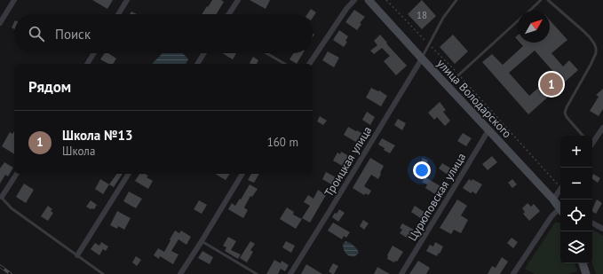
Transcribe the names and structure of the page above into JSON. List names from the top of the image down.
{
  "streets": {
    "main road": ["улица Володарского"],
    "street": ["Троицкая улица", "Цурюповская улица"]
  },
  "crossings": [
    ["улица Володарского", "Троицкая улица"],
    ["улица Володарского", "Цурюповская улица"]
  ],
  "house_numbers": ["18"],
  "north": "top right",
  "page": {
    "search": "Поиск",
    "heading": "Рядом",
    "pins": "1",
    "list": [
      {
        "mark": "1",
        "name": "Школа №13",
        "note": "Школа",
        "value": "160 m"
      }
    ],
    "map_buttons": ["+", "−"]
  }
}
